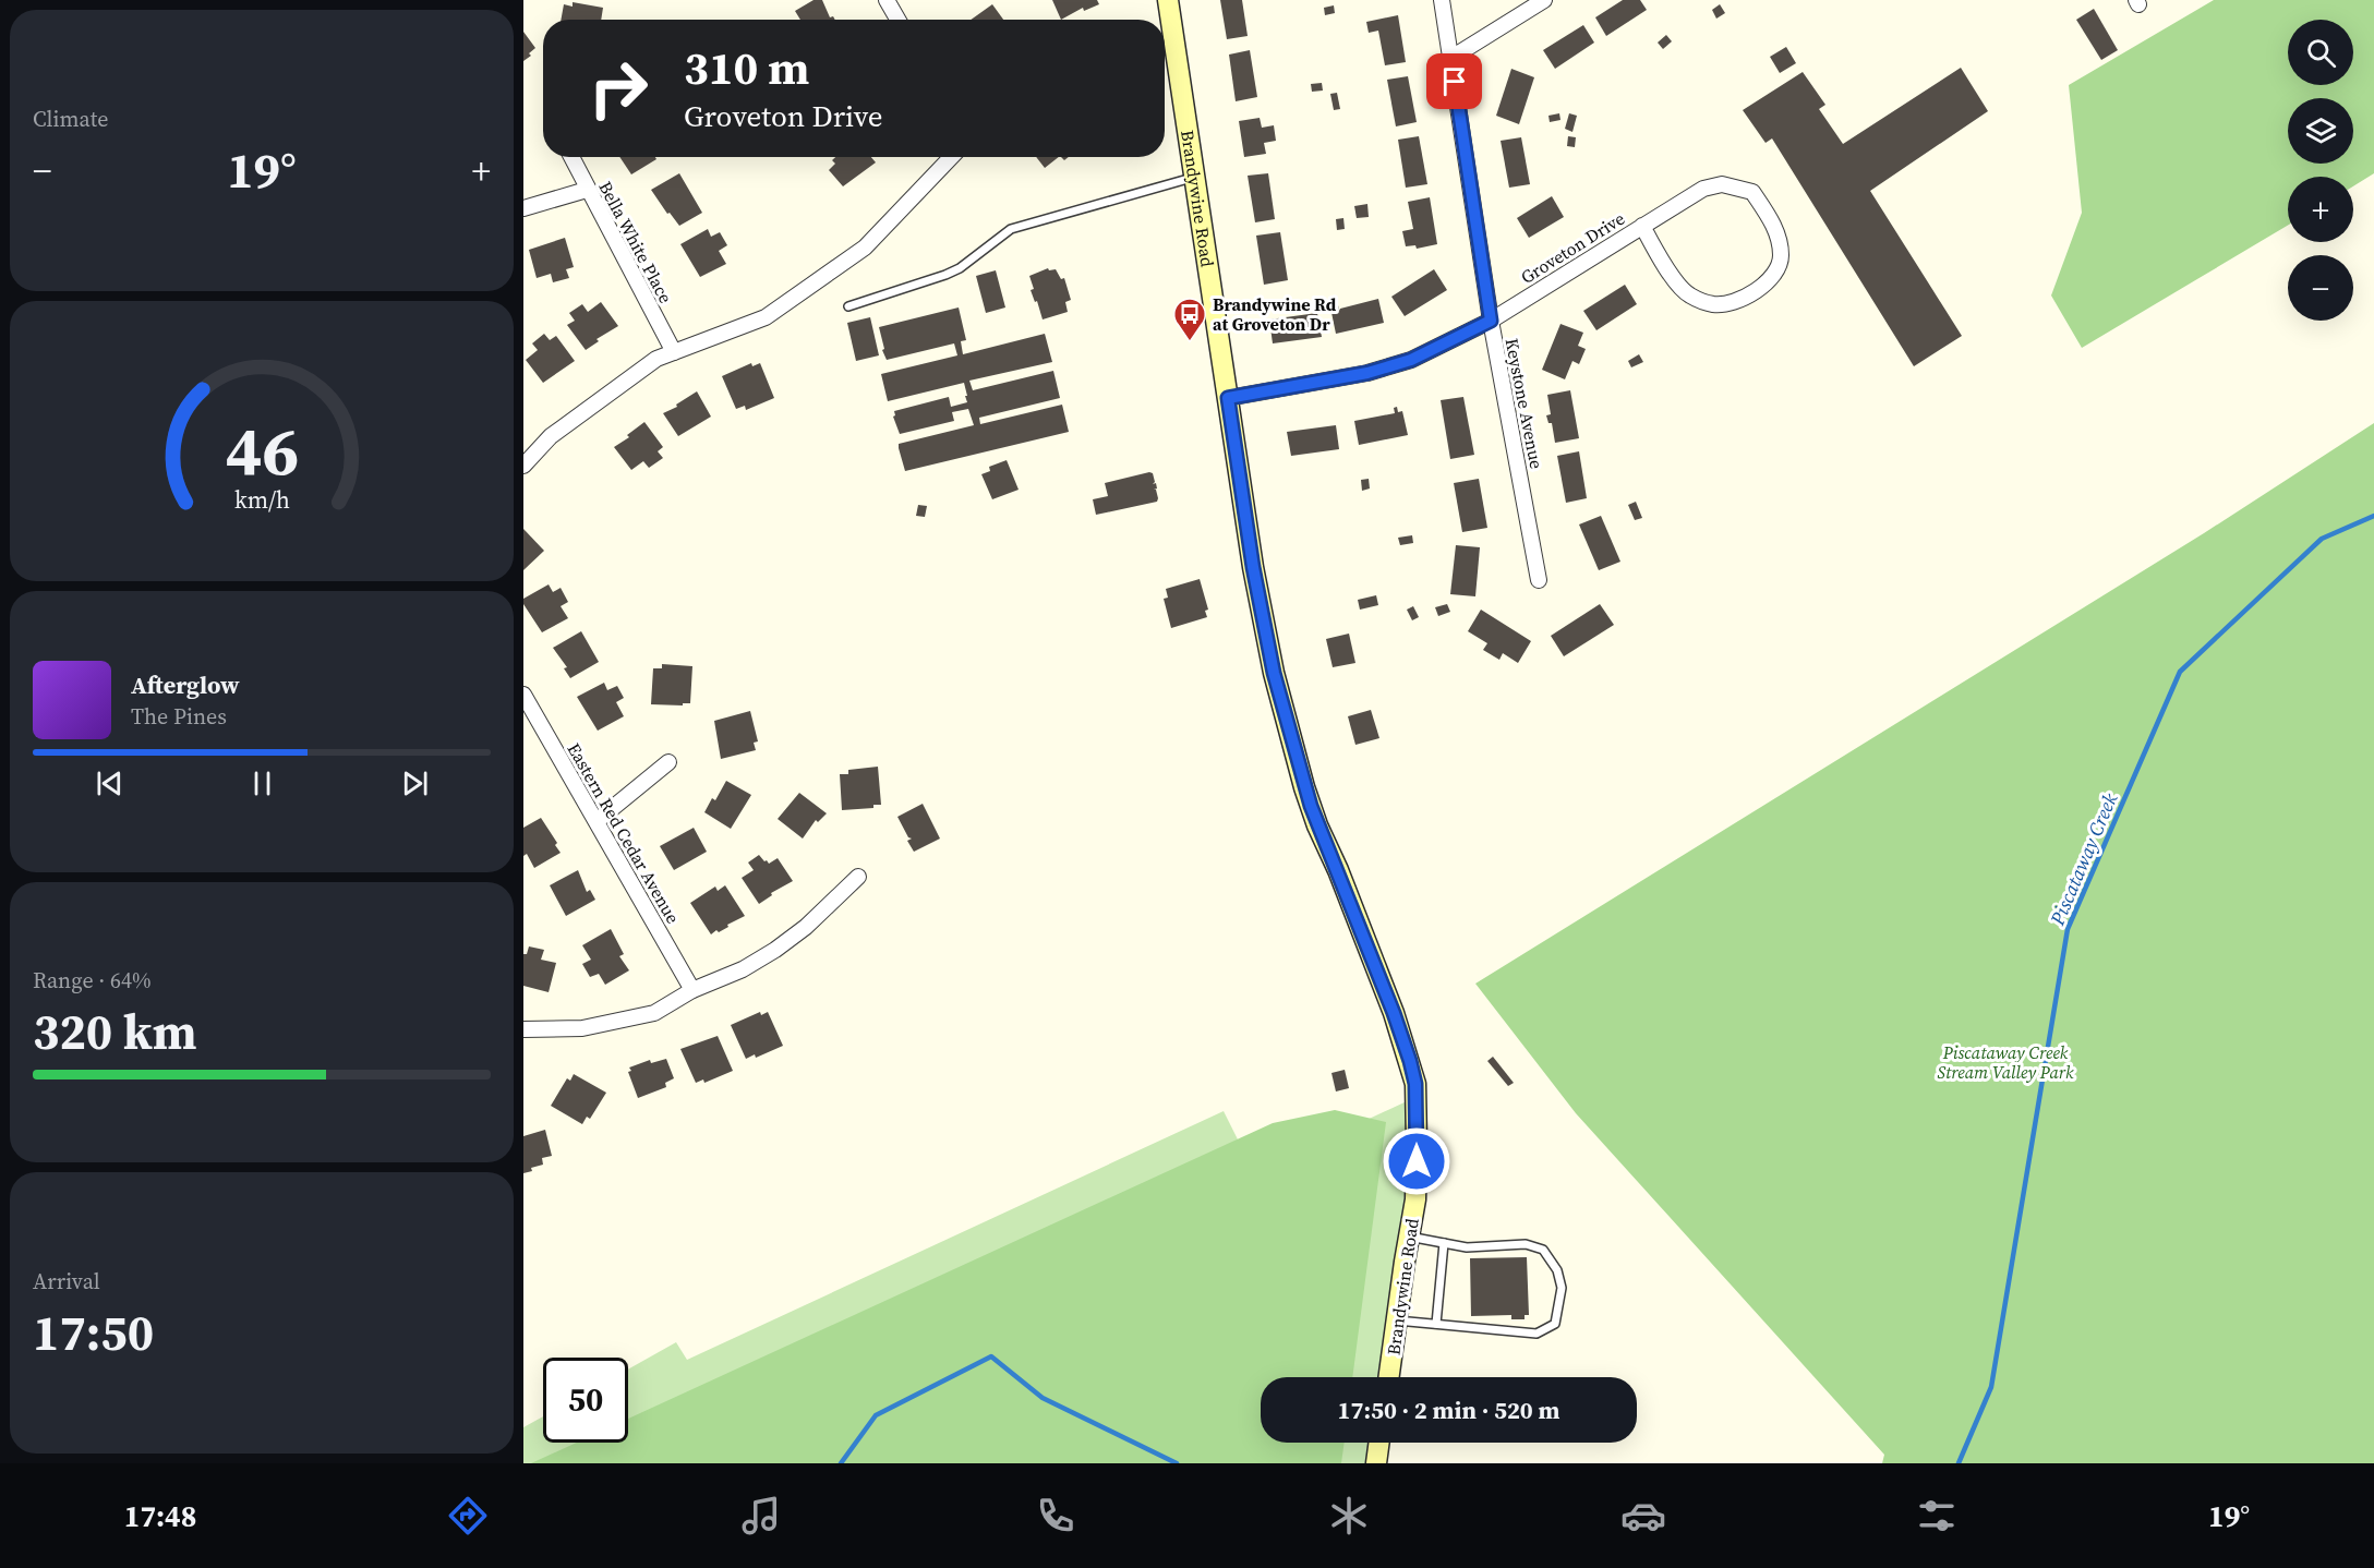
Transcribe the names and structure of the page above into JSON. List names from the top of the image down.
{
  "streets": {
    "main road": ["Brandywine Road"],
    "street": [
      "Bella White Place",
      "Groveton Drive",
      "Keystone Avenue",
      "Eastern Red Cedar Avenue"
    ]
  },
  "crossings": [
    ["Brandywine Road", "Groveton Drive"],
    ["Groveton Drive", "Keystone Avenue"]
  ],
  "water": ["Piscataway Creek"],
  "parks": ["Piscataway Creek Stream Valley Park"],
  "places": {
    "bus stop": ["Brandywine Rd at Groveton Dr"]
  },
  "page": {
    "tile": [
      "Climate",
      ["Range · 64%", "320 km"],
      ["Arrival", "17:50"]
    ],
    "map_buttons": ["+", "−"],
    "turn": ["310 m", "Groveton Drive"],
    "heat": ["−", "19°", "+"],
    "song": ["Afterglow", "The Pines"],
    "limit": "50",
    "trip": "17:50 · 2 min · 520 m",
    "tabs": ["17:48", "19°"],
    "gauge": ["46", "km/h"]
  }
}
